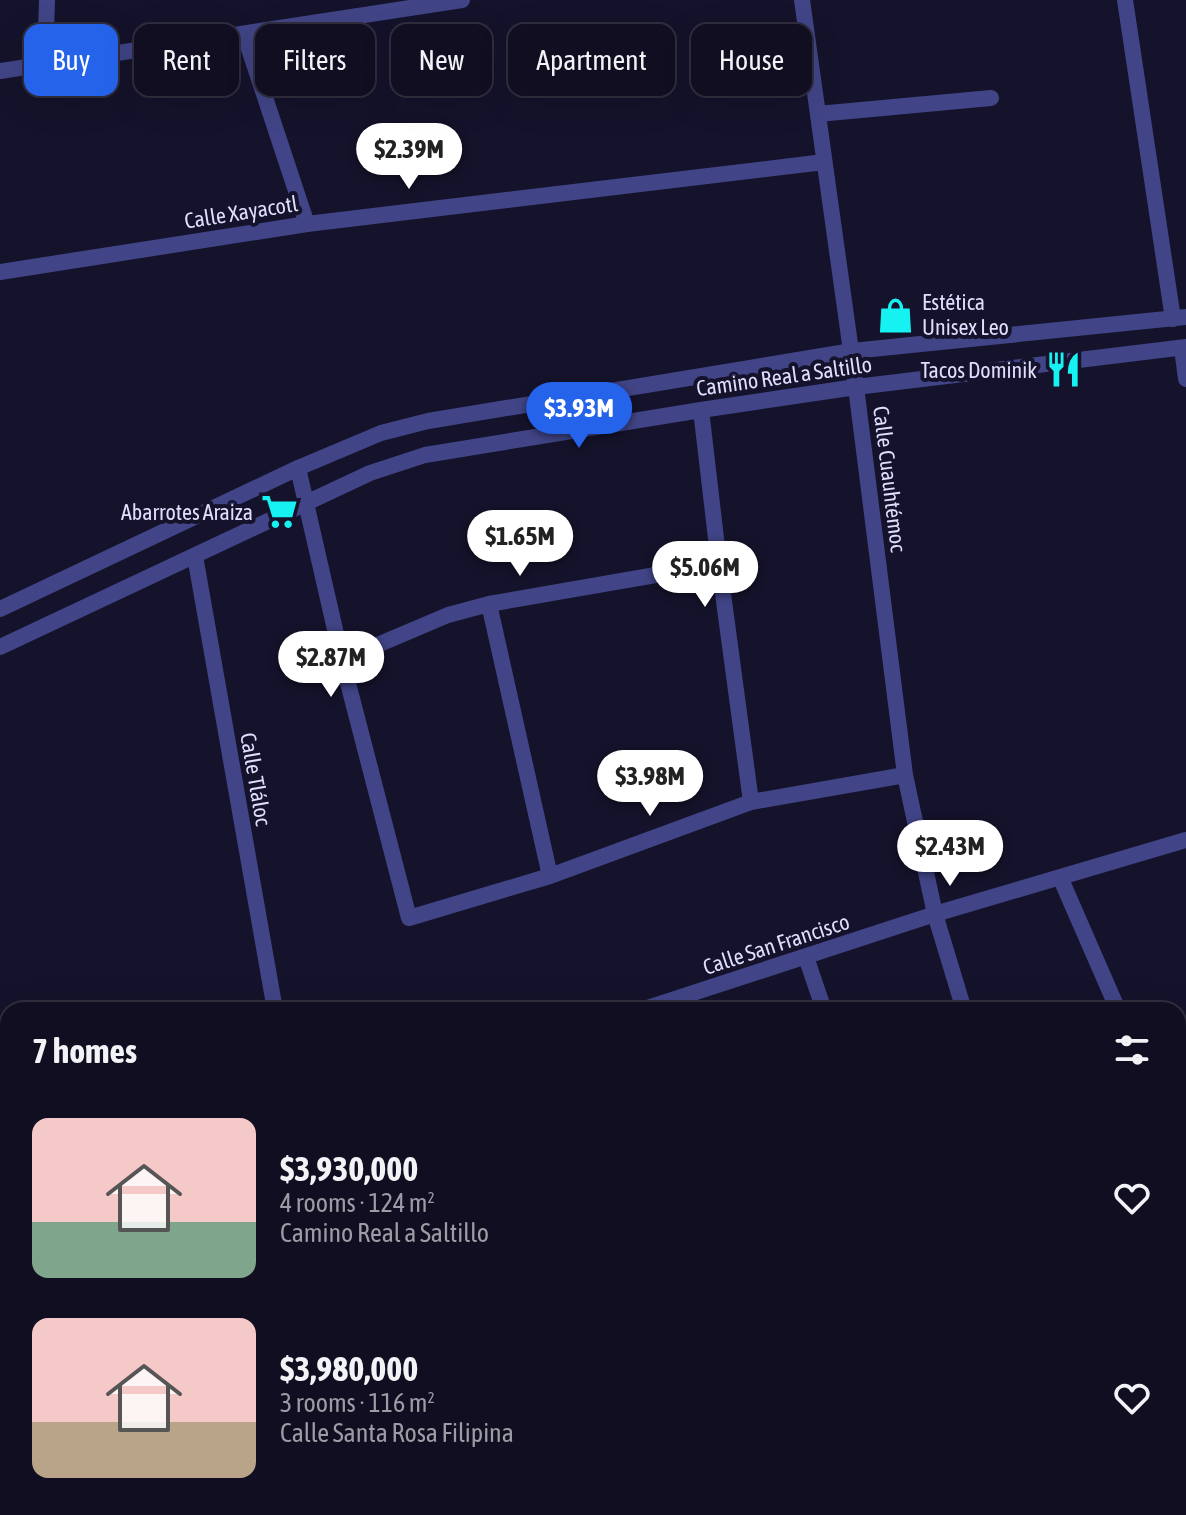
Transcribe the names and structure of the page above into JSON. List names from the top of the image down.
{
  "streets": {
    "street": [
      "Calle Xayacotl",
      "Camino Real a Saltillo",
      "Calle Cuauhtémoc",
      "Calle Tláloc",
      "Calle San Francisco"
    ]
  },
  "crossings": [
    ["Calle Xayacotl", "Calle Cuauhtémoc"],
    ["Camino Real a Saltillo", "Calle Cuauhtémoc"],
    ["Camino Real a Saltillo", "Calle Tláloc"],
    ["Calle Cuauhtémoc", "Calle San Francisco"]
  ],
  "places": {
    "shop": ["Estética Unisex Leo"],
    "restaurant": ["Tacos Dominik"],
    "supermarket": ["Abarrotes Araiza"]
  },
  "page": {
    "chip": [
      "Buy",
      "Rent",
      "Filters",
      "New",
      "Apartment",
      "House"
    ],
    "price": [
      "$2.39M",
      "$3.93M",
      "$1.65M",
      "$5.06M",
      "$2.87M",
      "$3.98M",
      "$2.43M"
    ],
    "heading": "7 homes",
    "list": [
      {
        "name": "$3,930,000",
        "note": "4 rooms · 124 m² · Camino Real a Saltillo"
      },
      {
        "name": "$3,980,000",
        "note": "3 rooms · 116 m² · Calle Santa Rosa Filipina"
      }
    ]
  }
}
